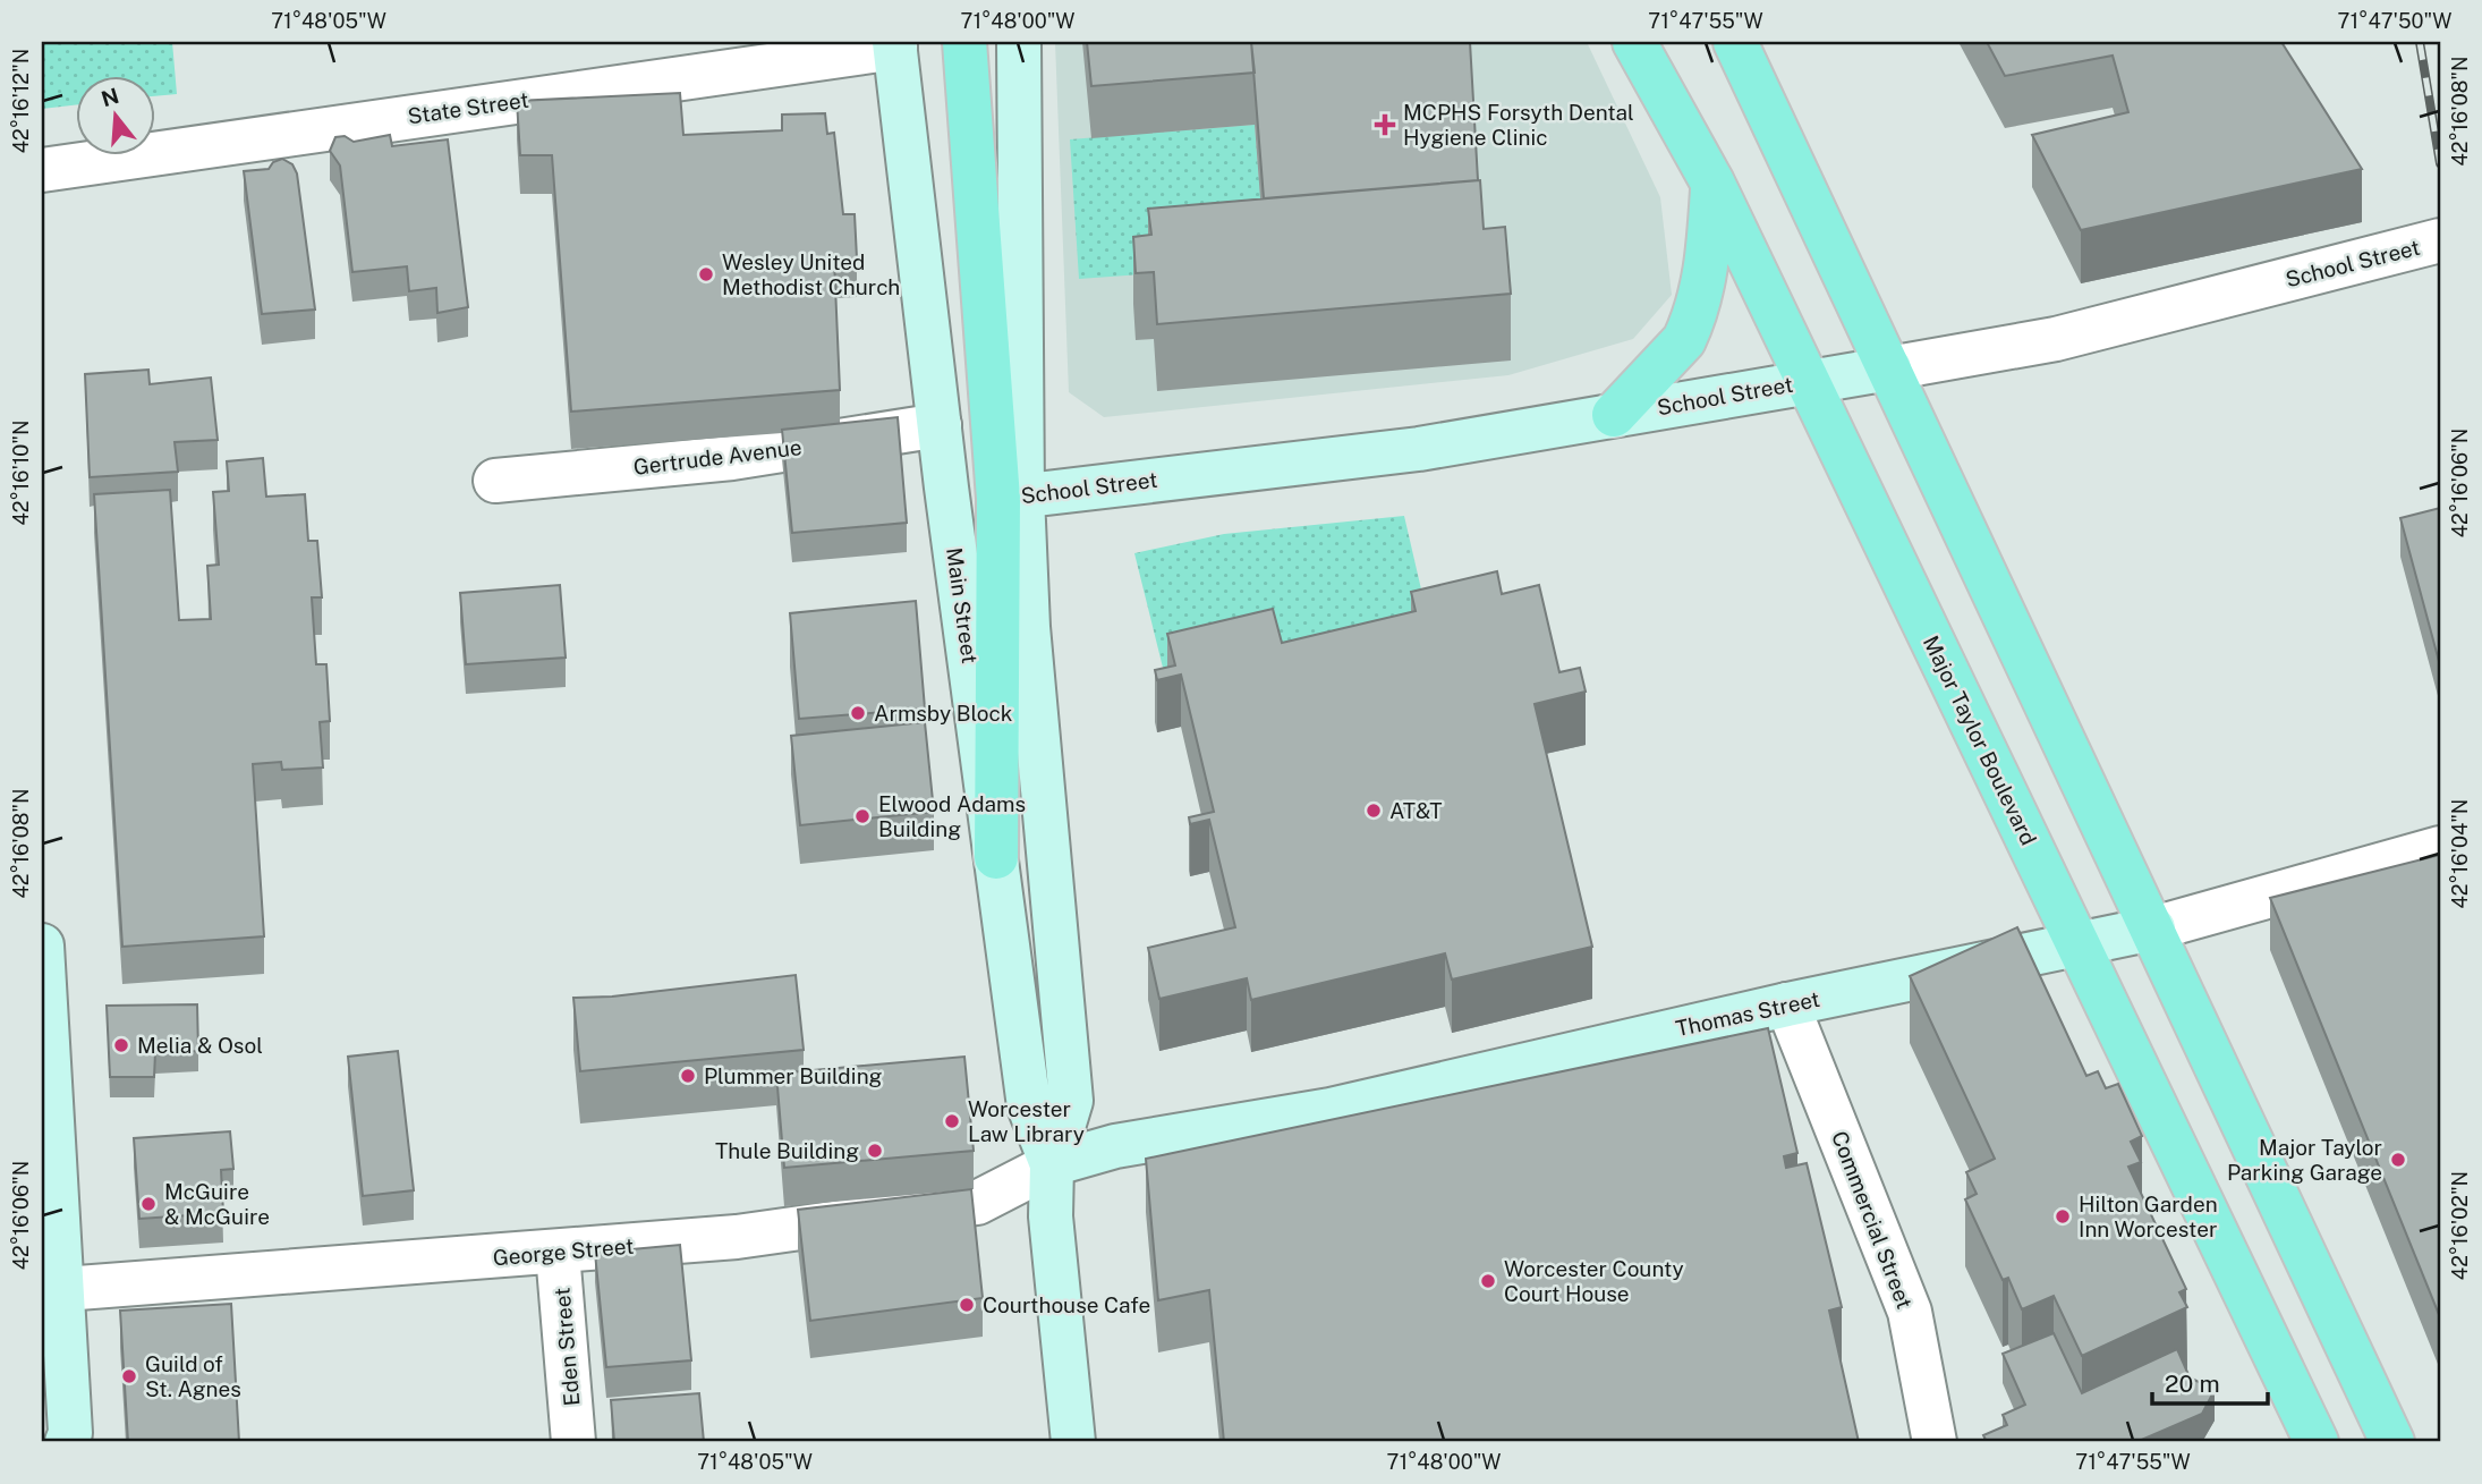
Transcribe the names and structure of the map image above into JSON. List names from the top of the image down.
{
  "streets": {
    "main road": [
      "School Street",
      "Main Street",
      "Major Taylor Boulevard",
      "Thomas Street"
    ],
    "street": [
      "State Street",
      "Gertrude Avenue",
      "Commercial Street",
      "George Street",
      "Eden Street"
    ]
  },
  "crossings": [
    ["State Street", "Main Street"],
    ["School Street", "Main Street"],
    ["School Street", "Major Taylor Boulevard"],
    ["Gertrude Avenue", "Main Street"],
    ["Main Street", "Thomas Street"],
    ["Main Street", "George Street"],
    ["Major Taylor Boulevard", "Thomas Street"],
    ["Thomas Street", "Commercial Street"],
    ["Thomas Street", "George Street"],
    ["George Street", "Eden Street"]
  ],
  "places": {
    "health": ["MCPHS Forsyth Dental Hygiene Clinic"],
    "other": [
      "Wesley United Methodist Church",
      "Armsby Block",
      "AT&T",
      "Elwood Adams Building",
      "Melia & Osol",
      "Plummer Building",
      "Worcester Law Library",
      "Thule Building",
      "Major Taylor Parking Garage",
      "McGuire & McGuire",
      "Hilton Garden Inn Worcester",
      "Worcester County Court House",
      "Courthouse Cafe",
      "Guild of St. Agnes"
    ]
  },
  "scale_bar": "20 m",
  "north": "top",
  "coordinates": [
    "71°48'05\"W",
    "71°48'00\"W",
    "71°47'55\"W",
    "71°47'50\"W",
    "42°16'12\"N",
    "42°16'08\"N",
    "42°16'10\"N",
    "42°16'06\"N",
    "42°16'04\"N",
    "42°16'02\"N"
  ]
}
